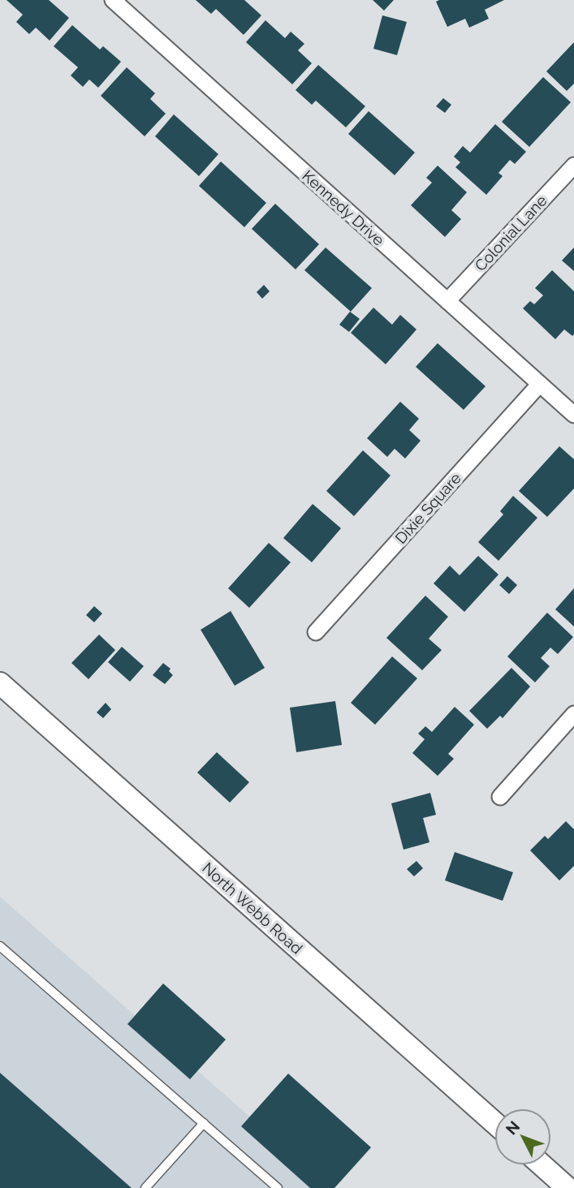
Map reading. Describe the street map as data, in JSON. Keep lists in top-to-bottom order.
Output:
{
  "streets": {
    "main road": ["North Webb Road"],
    "street": ["Kennedy Drive", "Colonial Lane", "Dixie Square"]
  },
  "crossings": [
    ["Kennedy Drive", "Colonial Lane"],
    ["Kennedy Drive", "Dixie Square"]
  ],
  "north": "top left"
}
